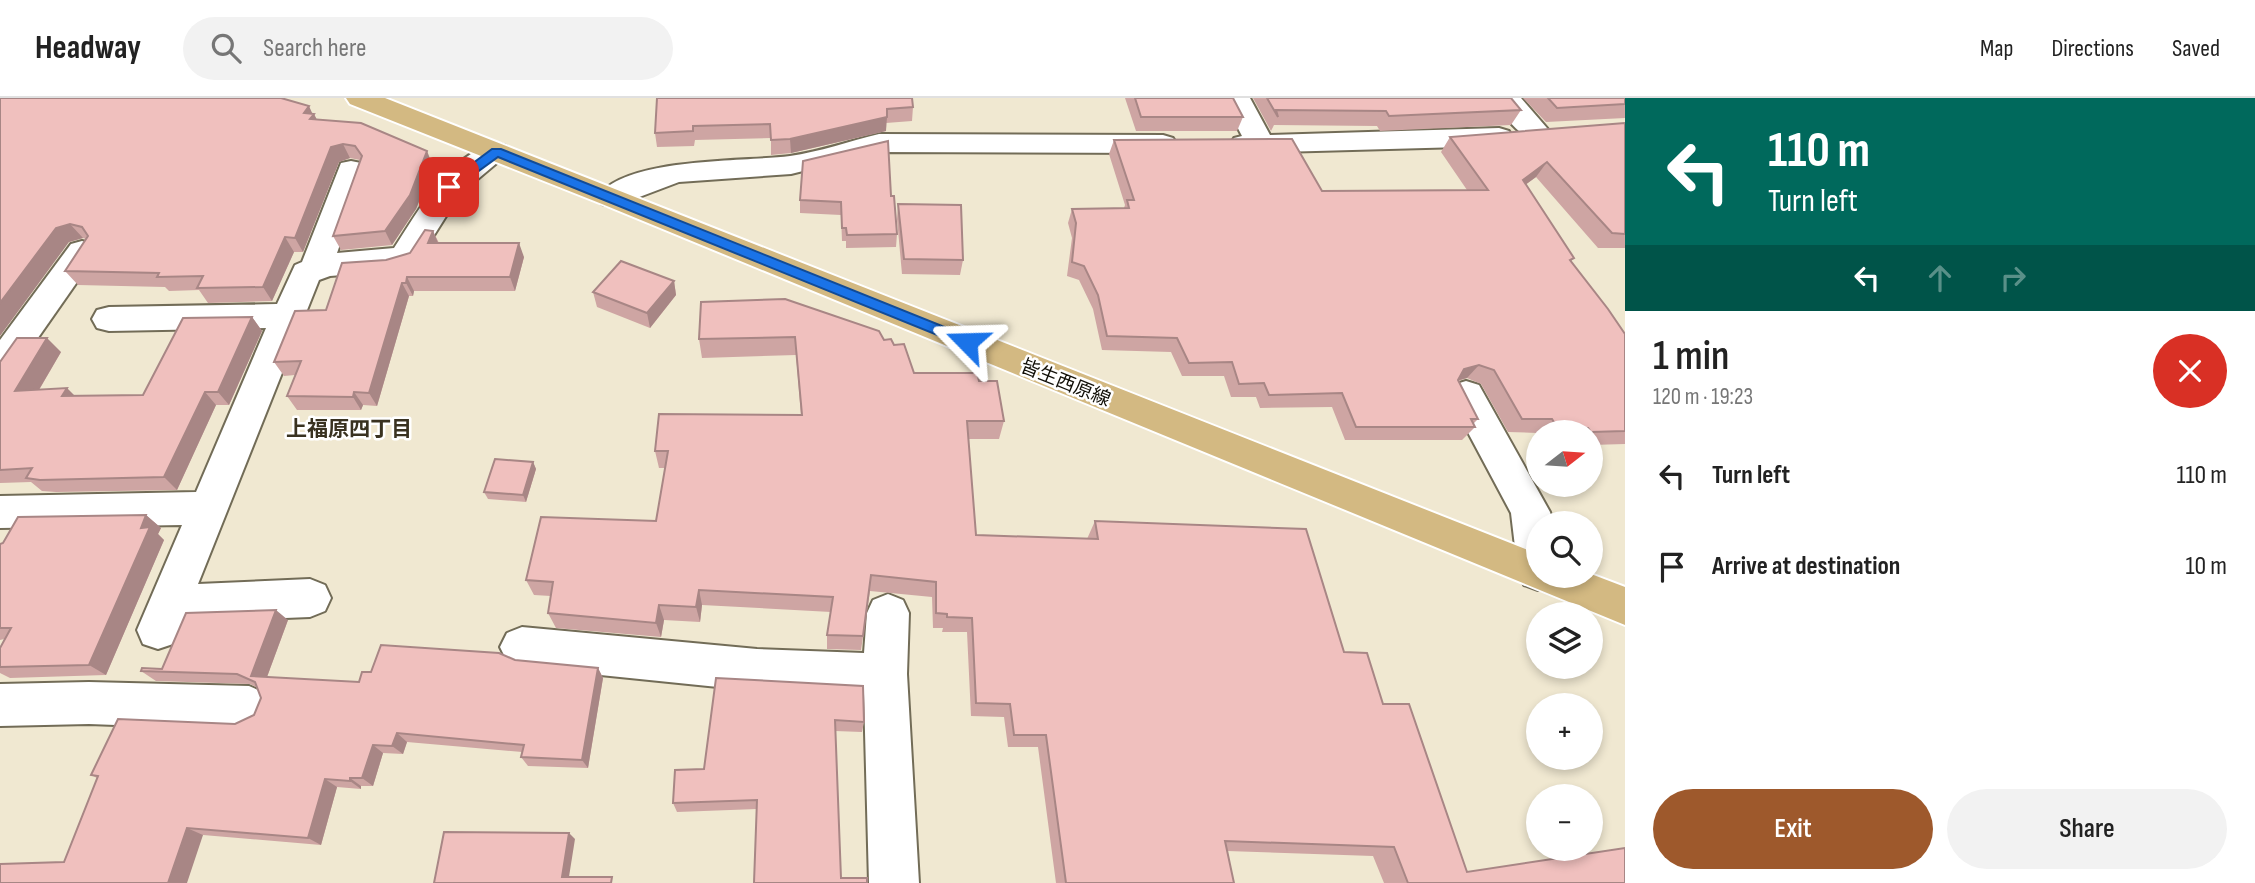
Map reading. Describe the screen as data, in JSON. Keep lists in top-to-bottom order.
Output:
{
  "streets": {
    "main road": ["皆生西原線"]
  },
  "districts": ["上福原四丁目"],
  "north": "right",
  "page": {
    "header": "Headway",
    "search": "Search here",
    "nav": ["Map", "Directions", "Saved"],
    "turn": ["110 m", "Turn left"],
    "heading": ["1 min", "120 m · 19:23"],
    "map_buttons": ["+", "−"],
    "list": [
      {
        "name": "Turn left",
        "value": "110 m"
      },
      {
        "name": "Arrive at destination",
        "value": "10 m"
      }
    ],
    "buttons": ["Exit", "Share"]
  }
}
